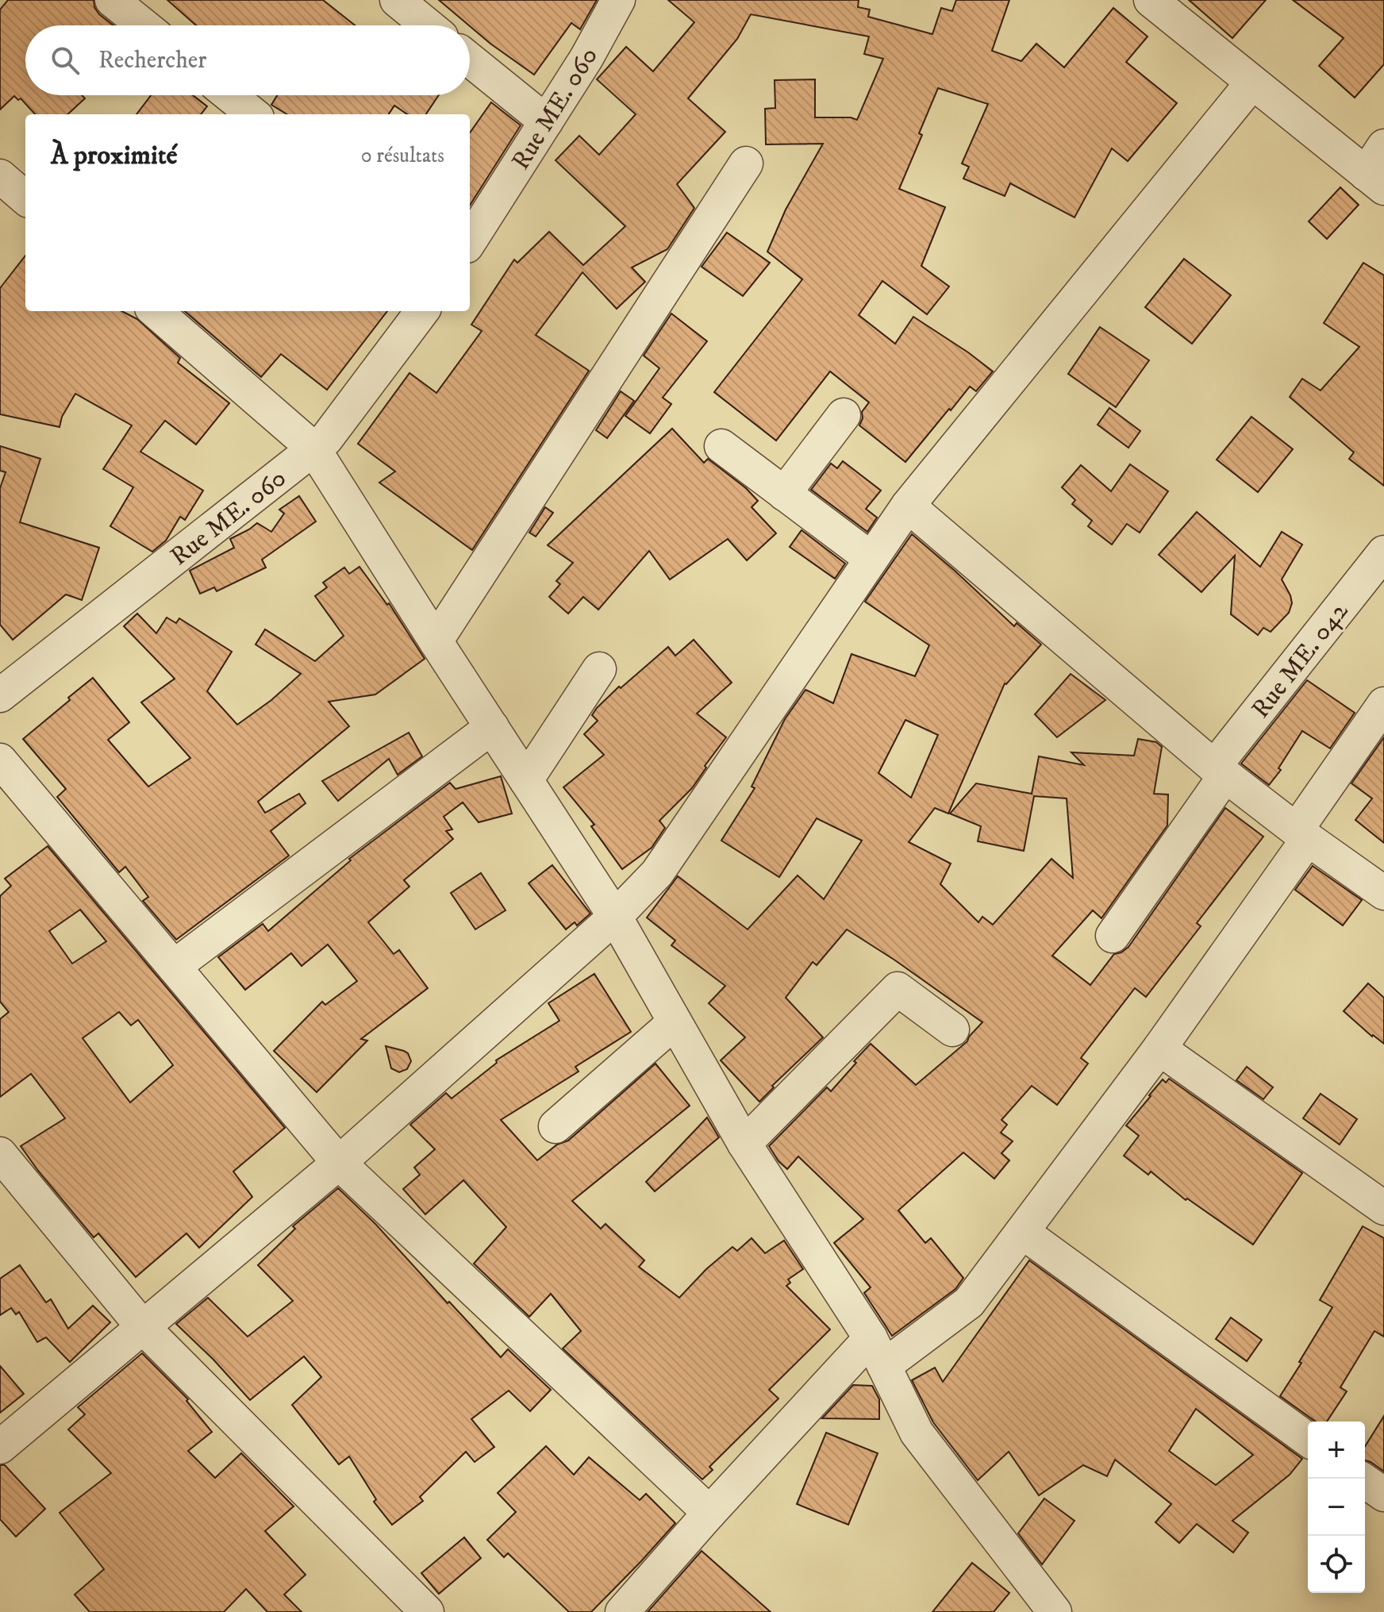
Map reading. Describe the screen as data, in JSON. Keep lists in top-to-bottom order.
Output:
{
  "streets": {
    "street": ["Rue ME. 060", "Rue ME. 042"]
  },
  "page": {
    "search": "Rechercher",
    "heading": ["À proximité", "0 résultats"],
    "map_buttons": ["+", "−"]
  }
}
